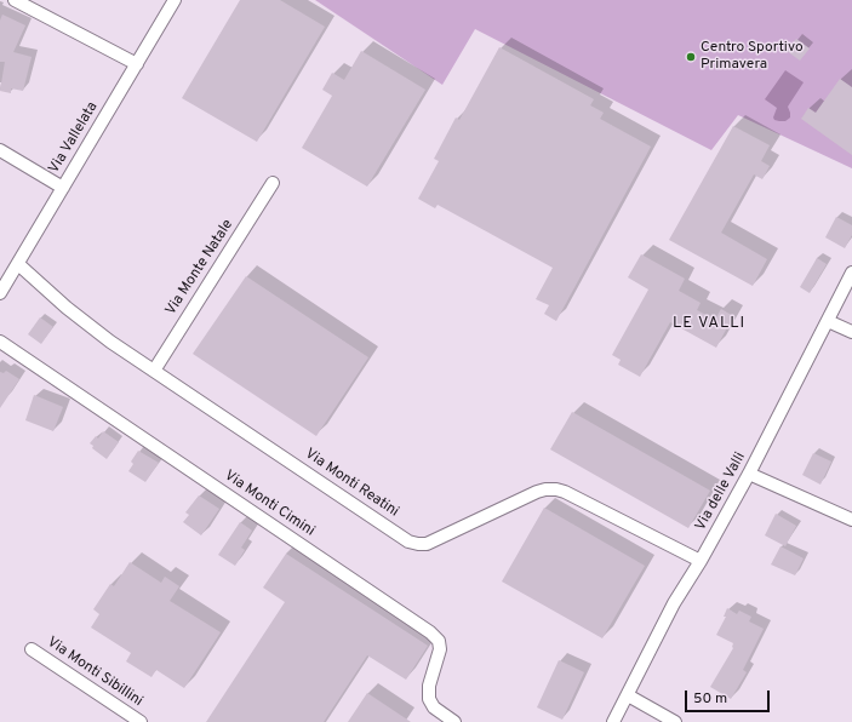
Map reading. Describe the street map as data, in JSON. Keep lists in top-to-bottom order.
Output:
{
  "streets": {
    "street": [
      "Via Vallelata",
      "Via Monte Natale",
      "Via Monti Reatini",
      "Via delle Valli",
      "Via Monti Cimini",
      "Via Monti Sibillini"
    ]
  },
  "crossings": [
    ["Via Vallelata", "Via Monti Reatini"],
    ["Via Monte Natale", "Via Monti Reatini"],
    ["Via Monti Reatini", "Via delle Valli"]
  ],
  "districts": ["LE VALLI"],
  "places": ["Centro Sportivo Primavera"],
  "scale_bar": "50 m"
}
